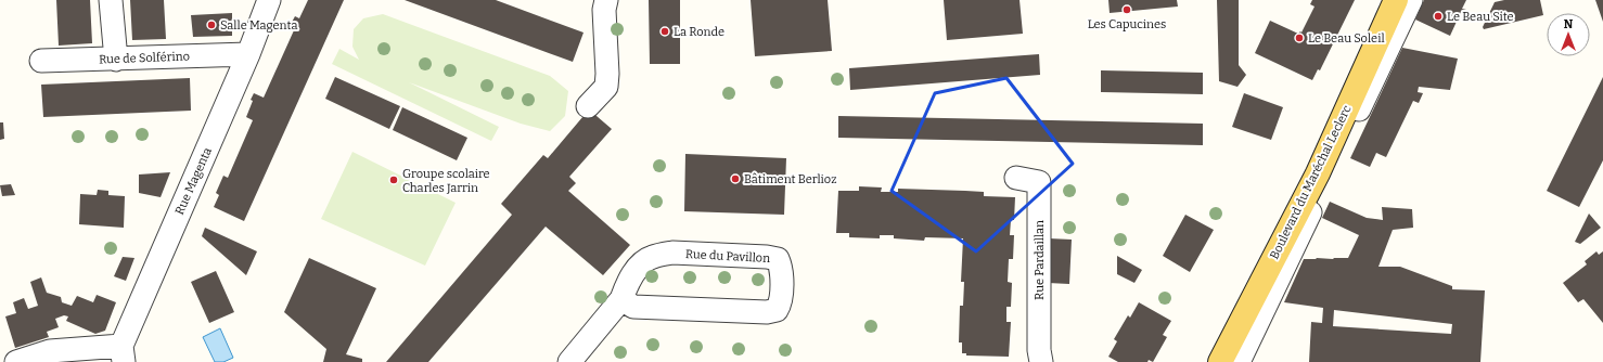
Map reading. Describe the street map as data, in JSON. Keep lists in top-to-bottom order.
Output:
{
  "streets": {
    "main road": ["Boulevard du Maréchal Leclerc"],
    "street": [
      "Rue de Solférino",
      "Rue Magenta",
      "Rue du Pavillon",
      "Rue Pardaillan"
    ]
  },
  "crossings": [
    ["Rue de Solférino", "Rue Magenta"]
  ],
  "places": [
    "Les Capucines",
    "Le Beau Site",
    "Salle Magenta",
    "La Ronde",
    "Le Beau Soleil",
    "Bâtiment Berlioz",
    "Groupe scolaire Charles Jarrin"
  ],
  "north": "top"
}
